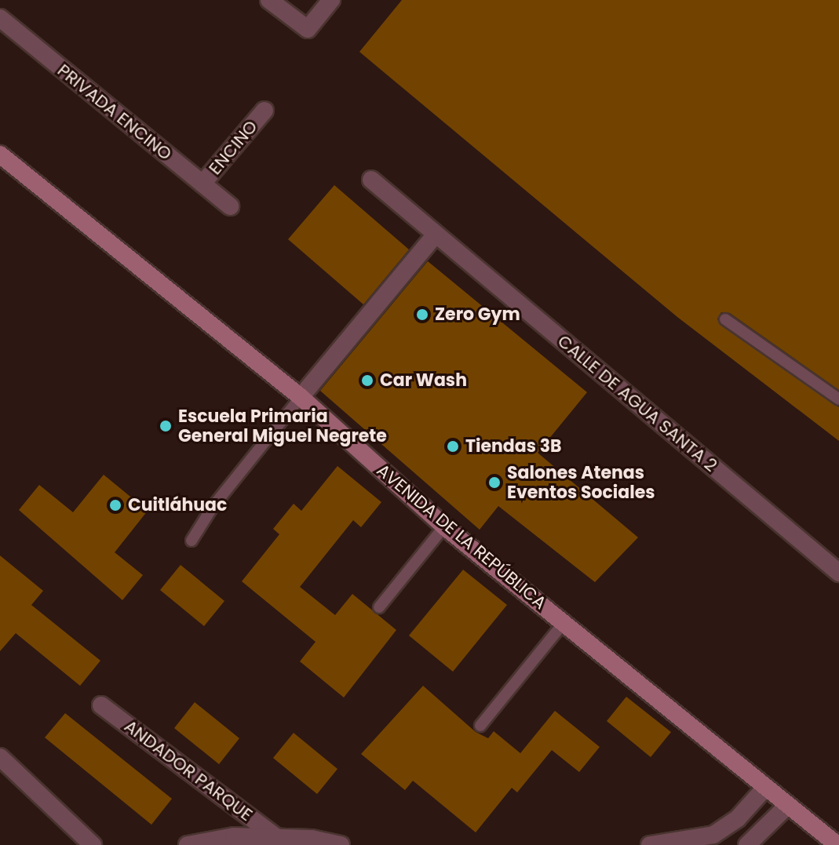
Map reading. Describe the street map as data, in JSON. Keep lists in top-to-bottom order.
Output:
{
  "streets": {
    "main road": ["AVENIDA DE LA REPÚBLICA"],
    "street": [
      "PRIVADA ENCINO",
      "ENCINO",
      "CALLE DE AGUA SANTA 2",
      "ANDADOR PARQUE"
    ]
  },
  "crossings": [
    ["PRIVADA ENCINO", "ENCINO"]
  ],
  "places": [
    "Zero Gym",
    "Car Wash",
    "Escuela Primaria General Miguel Negrete",
    "Tiendas 3B",
    "Salones Atenas Eventos Sociales",
    "Cuitláhuac"
  ]
}
